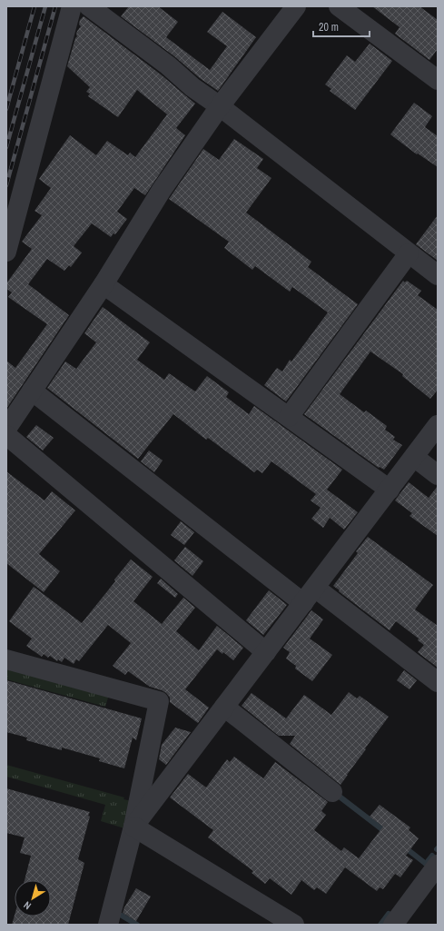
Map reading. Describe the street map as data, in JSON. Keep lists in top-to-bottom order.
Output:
{
  "scale_bar": "20 m",
  "north": "bottom left"
}
